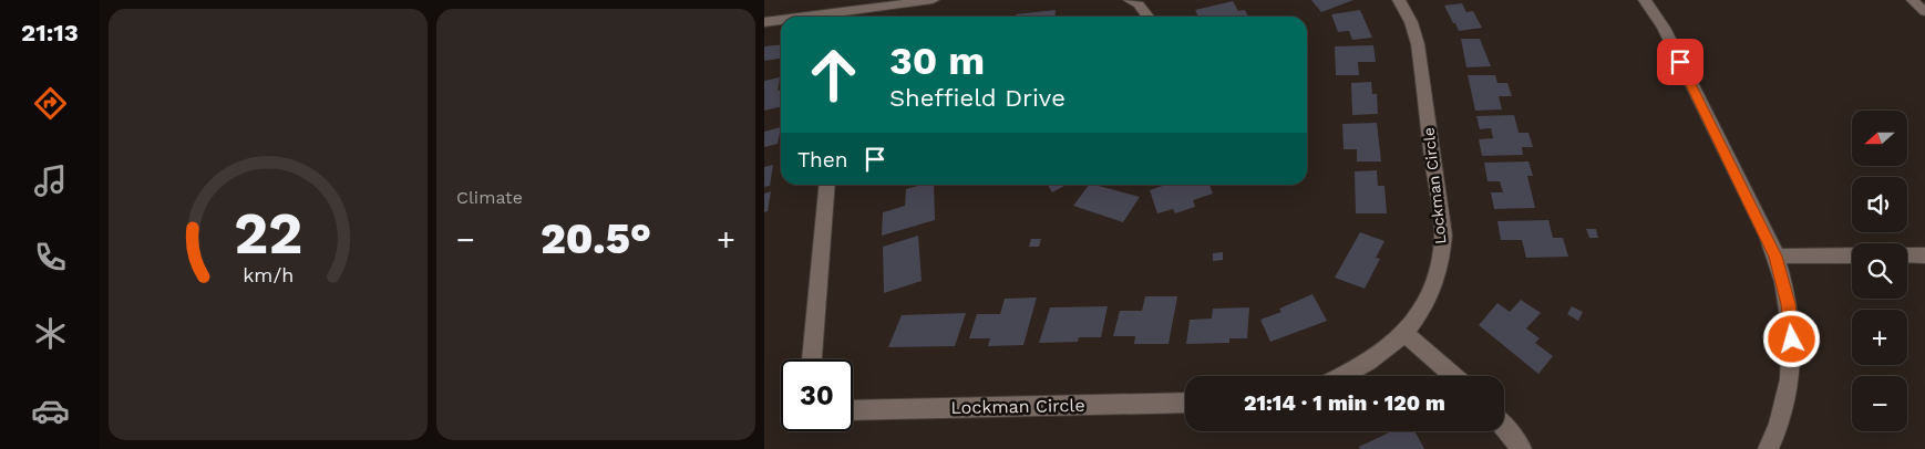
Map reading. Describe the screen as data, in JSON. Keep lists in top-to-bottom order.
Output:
{
  "streets": {
    "street": ["Lockman Circle"]
  },
  "north": "left",
  "page": {
    "tabs": "21:13",
    "tile": "Climate",
    "turn": ["30 m", "Sheffield Drive"],
    "map_buttons": ["+", "−"],
    "then": "Then",
    "heat": ["−", "20.5°", "+"],
    "limit": "30",
    "trip": "21:14 · 1 min · 120 m",
    "gauge": ["22", "km/h"]
  }
}
